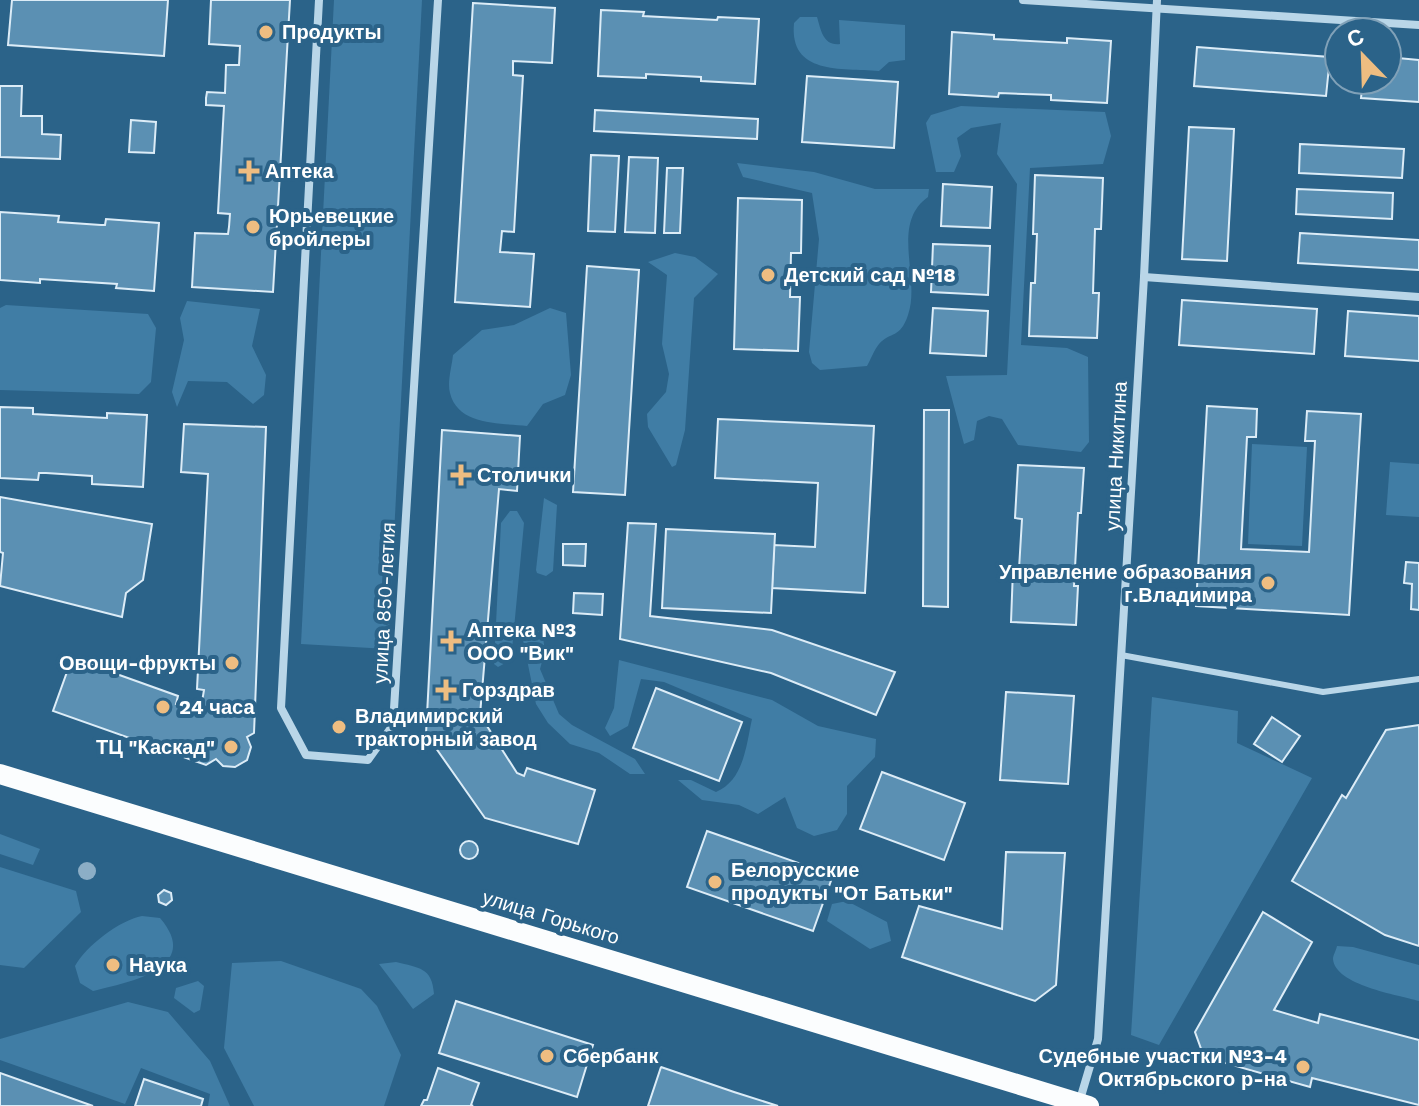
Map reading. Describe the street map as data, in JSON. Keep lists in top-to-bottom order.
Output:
{
  "streets": {
    "main road": ["улица Горького"],
    "street": ["улица Никитина", "улица 850-летия"]
  },
  "crossings": [
    ["улица Никитина", "улица Горького"]
  ],
  "places": {
    "other": [
      "Продукты",
      "Юрьевецкие бройлеры",
      "Детский сад №18",
      "Управление образования г.Владимира",
      "Овощи-фрукты",
      "24 часа",
      "Владимирский тракторный завод",
      "ТЦ \"Каскад\"",
      "Белорусские продукты \"От Батьки\"",
      "Наука",
      "Сбербанк",
      "Судебные участки №3-4 Октябрьского р-на"
    ],
    "health": [
      "Аптека",
      "Столички",
      "Аптека №3 ООО \"Вик\"",
      "Горздрав"
    ]
  },
  "north": "top left"
}
